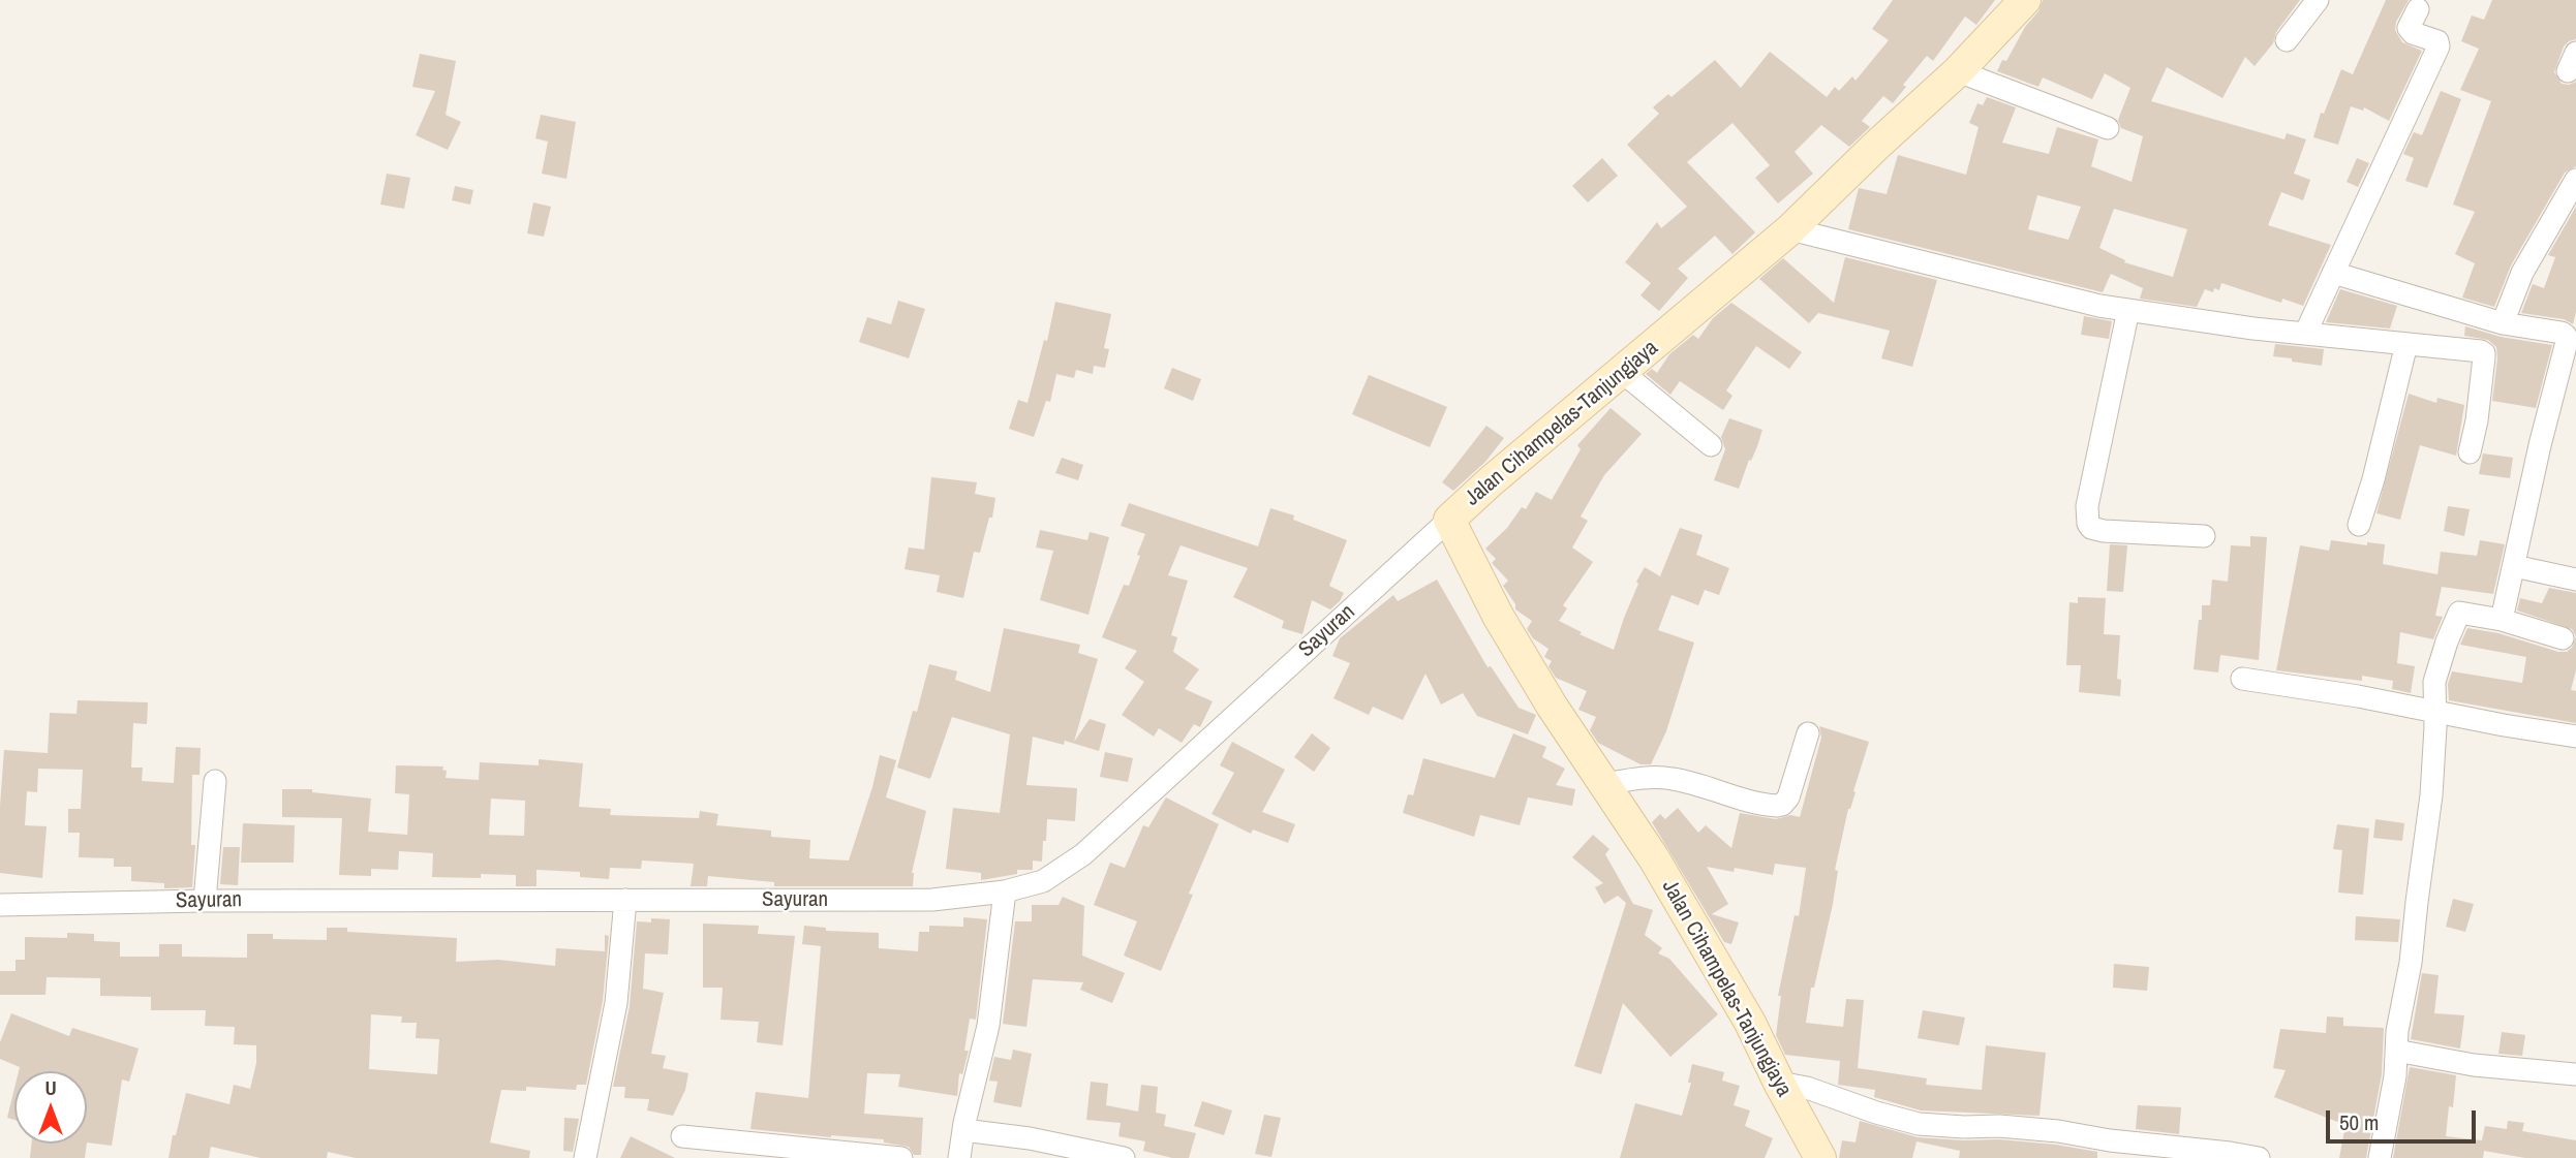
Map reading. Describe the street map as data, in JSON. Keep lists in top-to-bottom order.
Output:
{
  "streets": {
    "main road": ["Jalan Cihampelas-Tanjungjaya"],
    "street": ["Sayuran"]
  },
  "crossings": [
    ["Jalan Cihampelas-Tanjungjaya", "Sayuran"]
  ],
  "scale_bar": "50 m",
  "north": "top"
}
